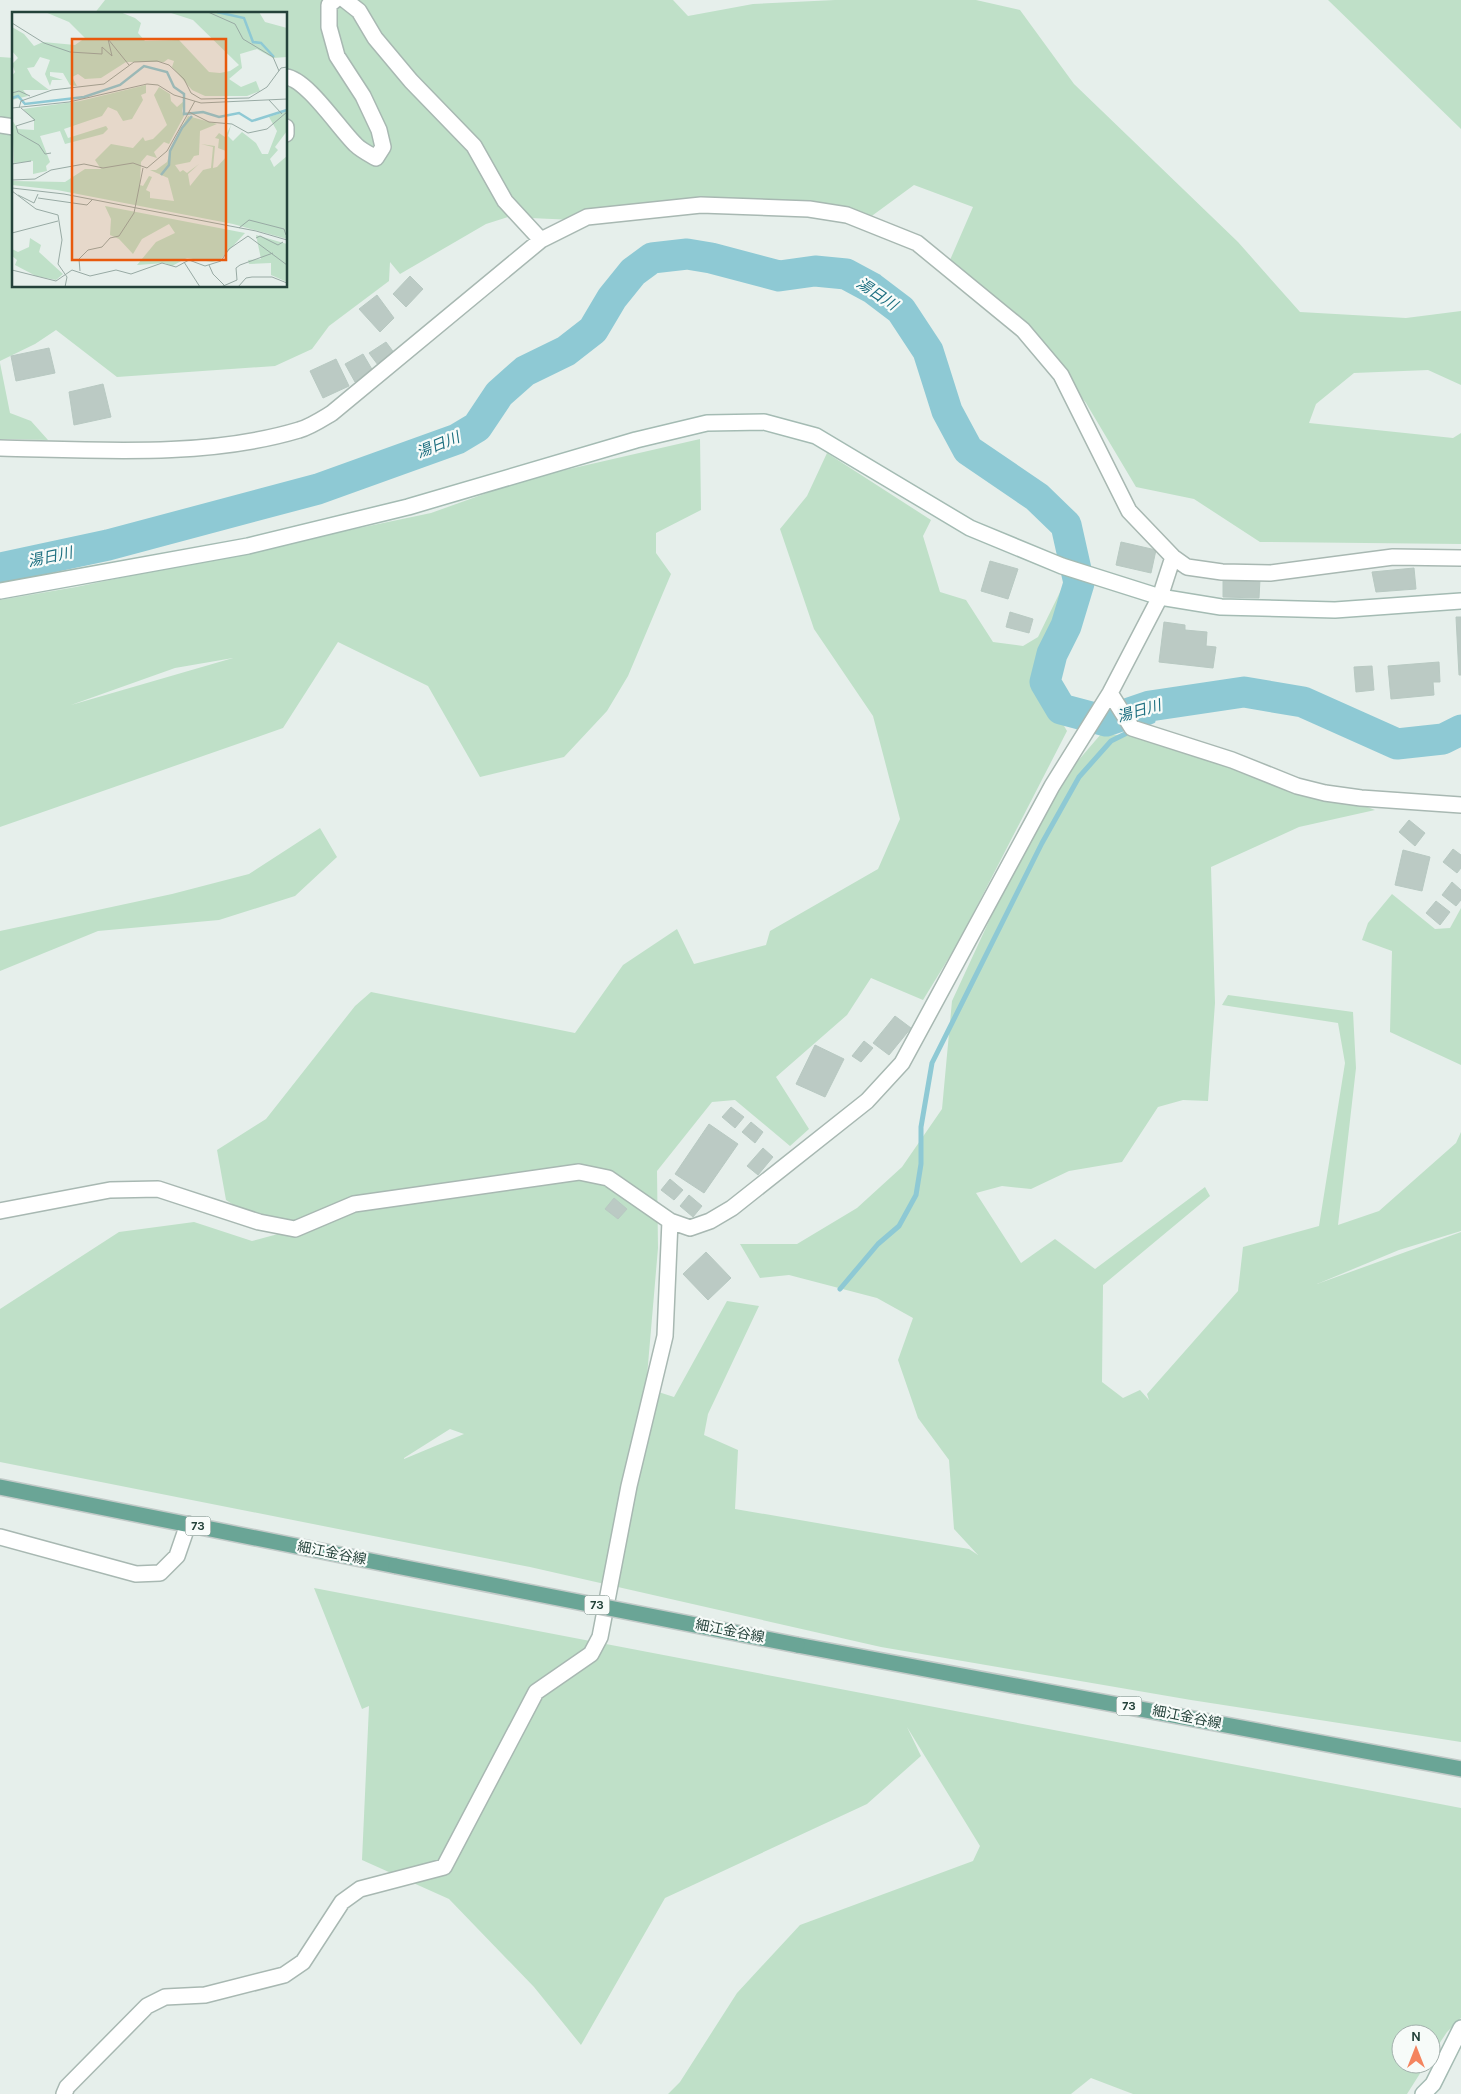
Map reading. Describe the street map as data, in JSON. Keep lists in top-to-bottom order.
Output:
{
  "streets": {
    "main road": ["73", "細江金谷線"]
  },
  "water": ["湯日川"],
  "north": "top"
}
